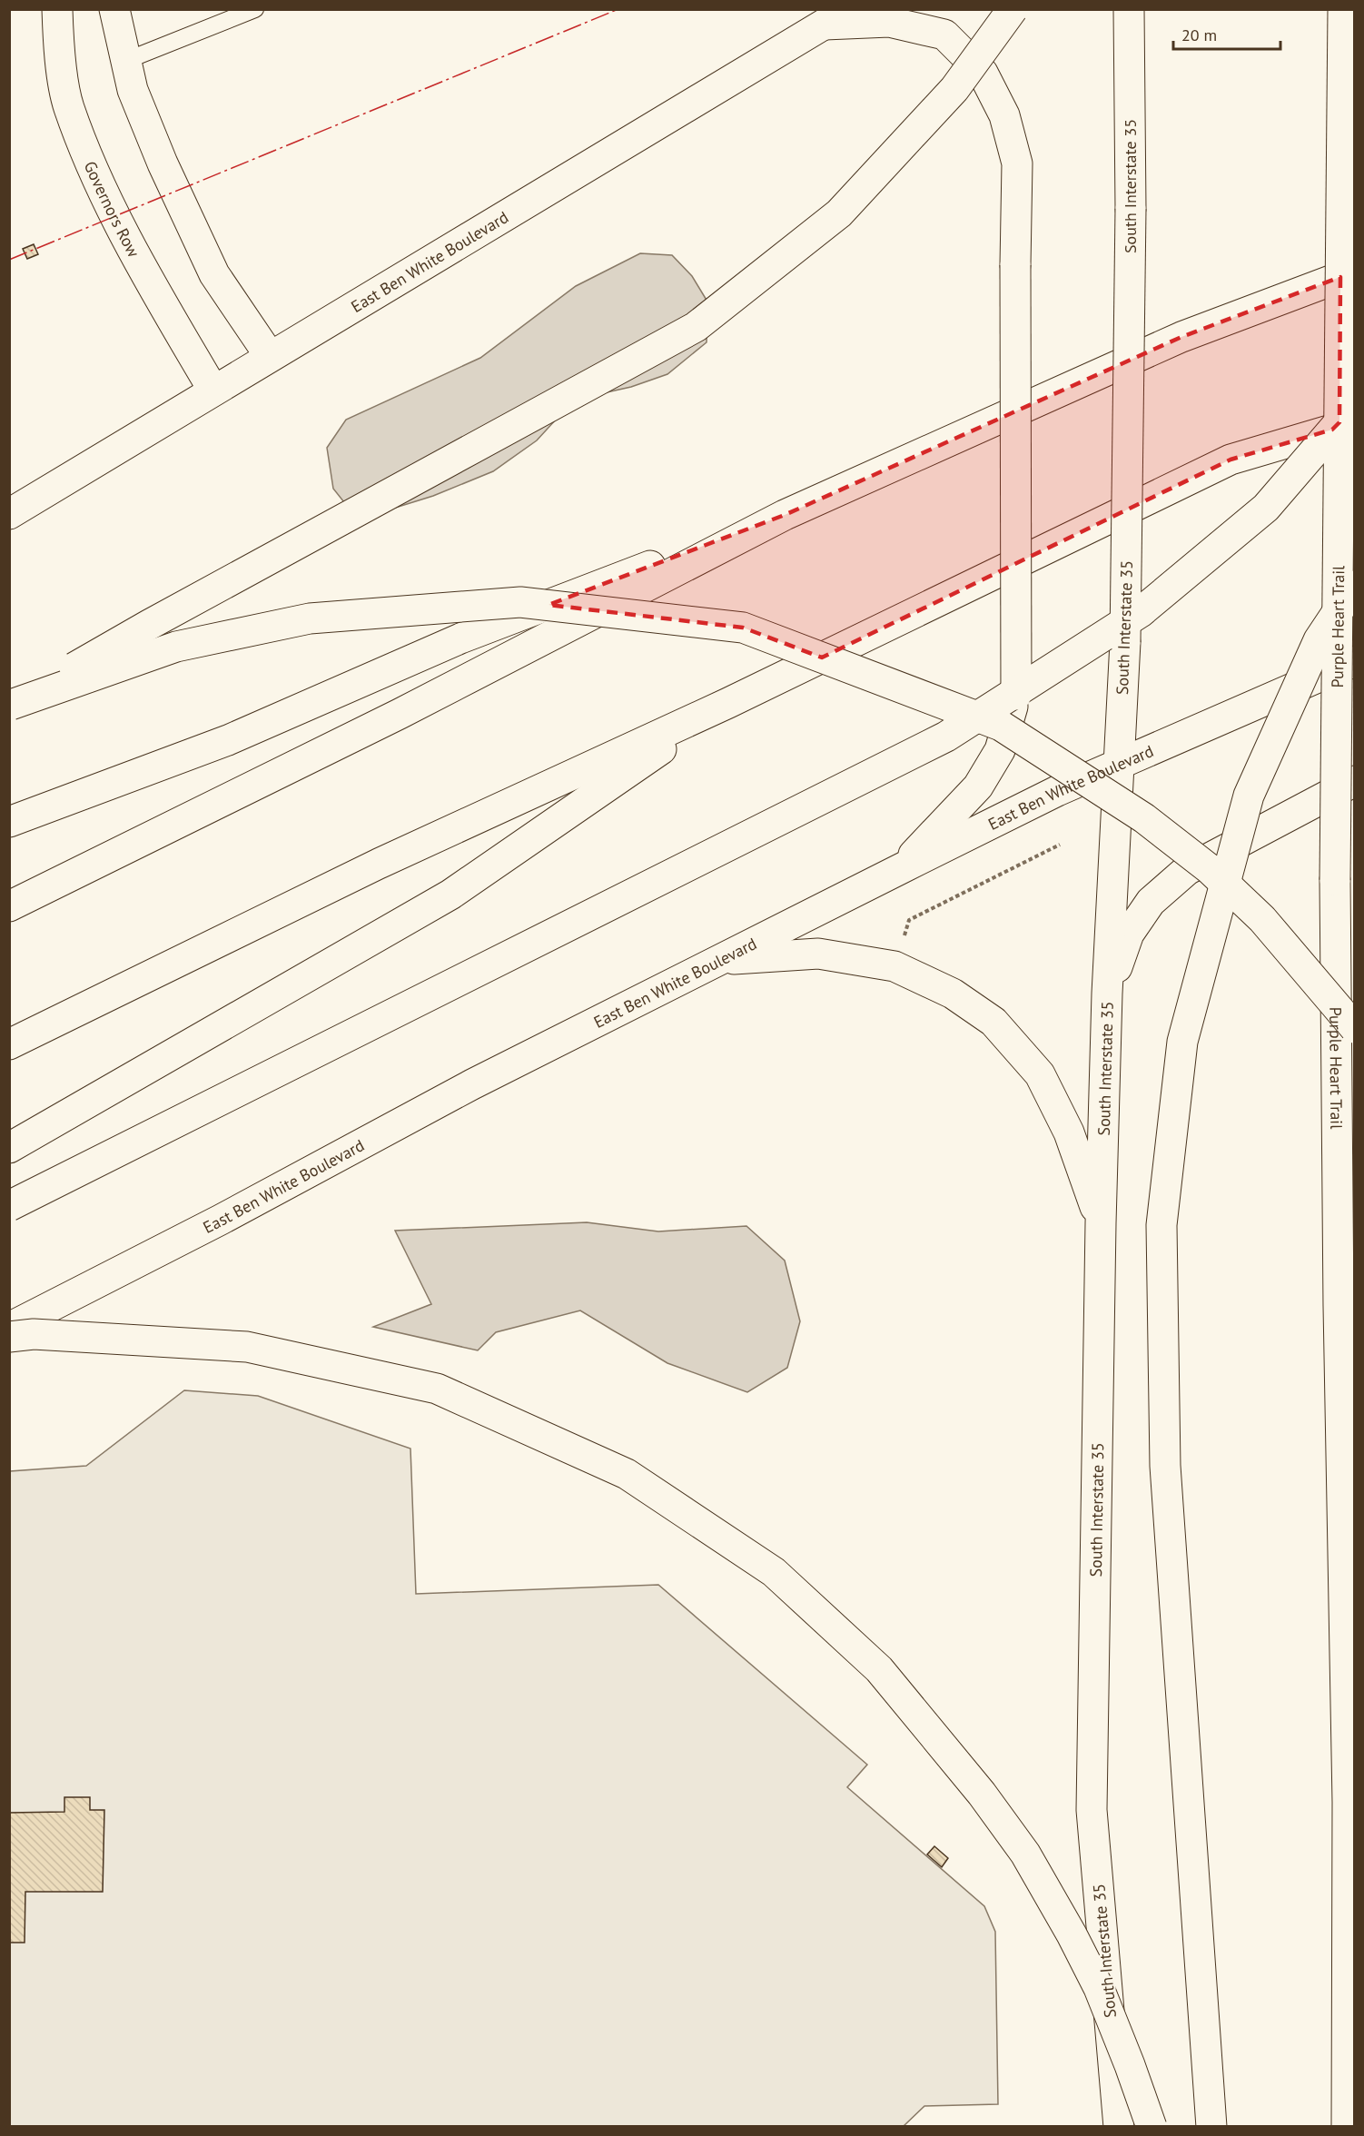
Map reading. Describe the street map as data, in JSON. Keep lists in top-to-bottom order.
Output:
{
  "streets": {
    "main road": [
      "South Interstate 35",
      "Governors Row",
      "East Ben White Boulevard",
      "Purple Heart Trail"
    ]
  },
  "crossings": [
    ["South Interstate 35", "East Ben White Boulevard"],
    ["Governors Row", "East Ben White Boulevard"]
  ],
  "scale_bar": "20 m"
}
